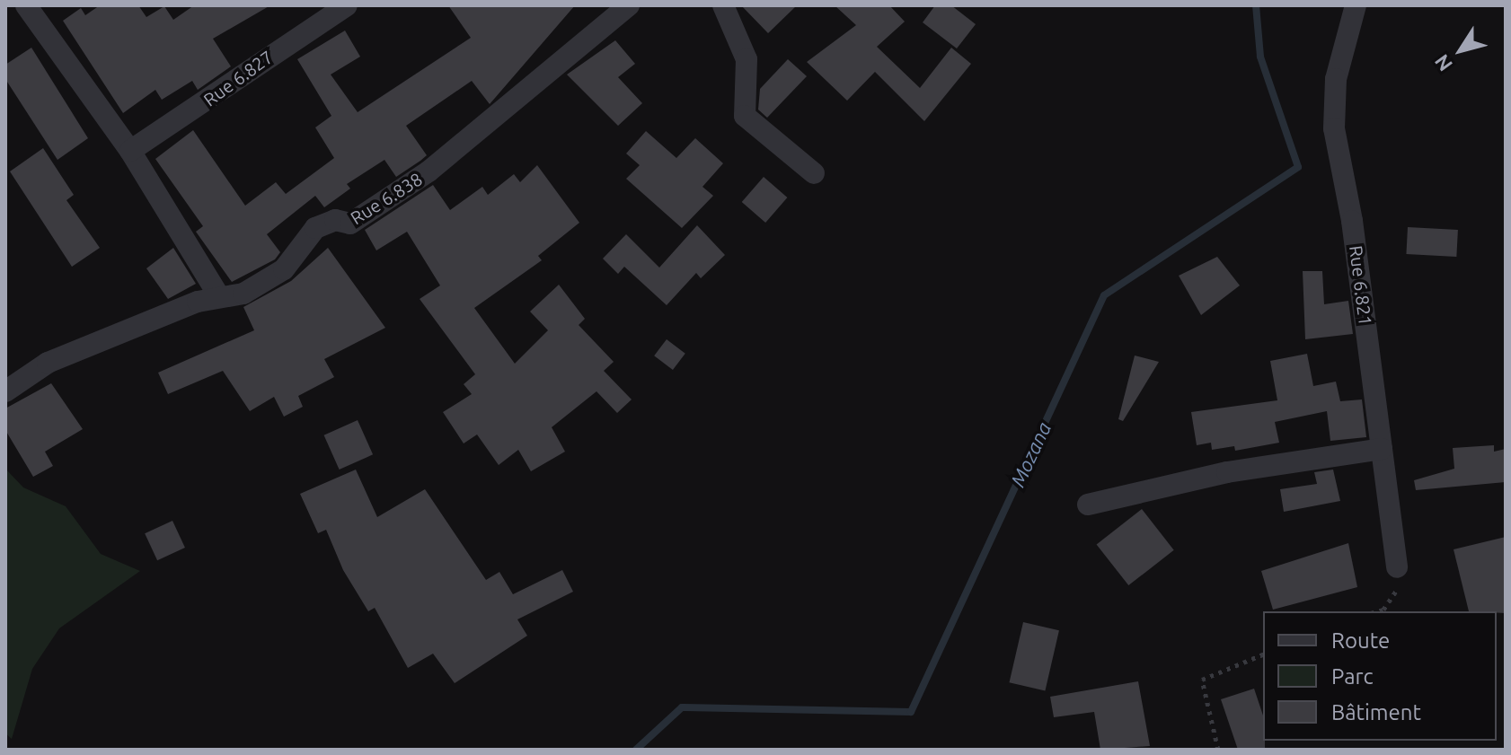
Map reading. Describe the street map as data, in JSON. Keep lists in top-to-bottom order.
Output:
{
  "streets": {
    "street": ["Rue 6.827", "Rue 6.838", "Rue 6.821"]
  },
  "water": ["Mozana"],
  "legend": ["Route", "Parc", "Bâtiment"],
  "north": "bottom left"
}
